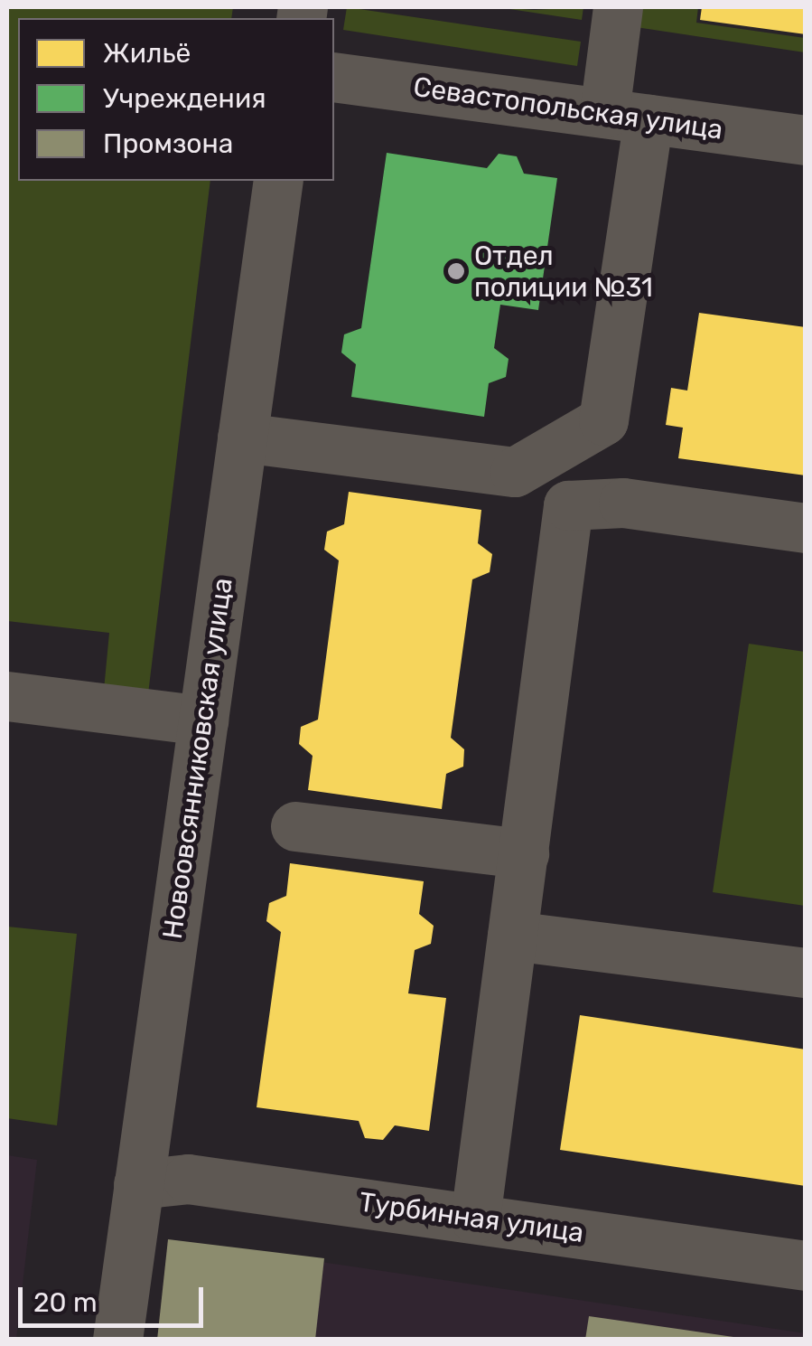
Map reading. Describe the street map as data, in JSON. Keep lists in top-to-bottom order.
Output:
{
  "streets": {
    "street": ["Севастопольская улица", "Новоовсянниковская улица", "Турбинная улица"]
  },
  "crossings": [
    ["Новоовсянниковская улица", "Турбинная улица"]
  ],
  "places": ["Отдел полиции №31"],
  "legend": ["Жильё", "Учреждения", "Промзона"],
  "scale_bar": "20 m"
}
